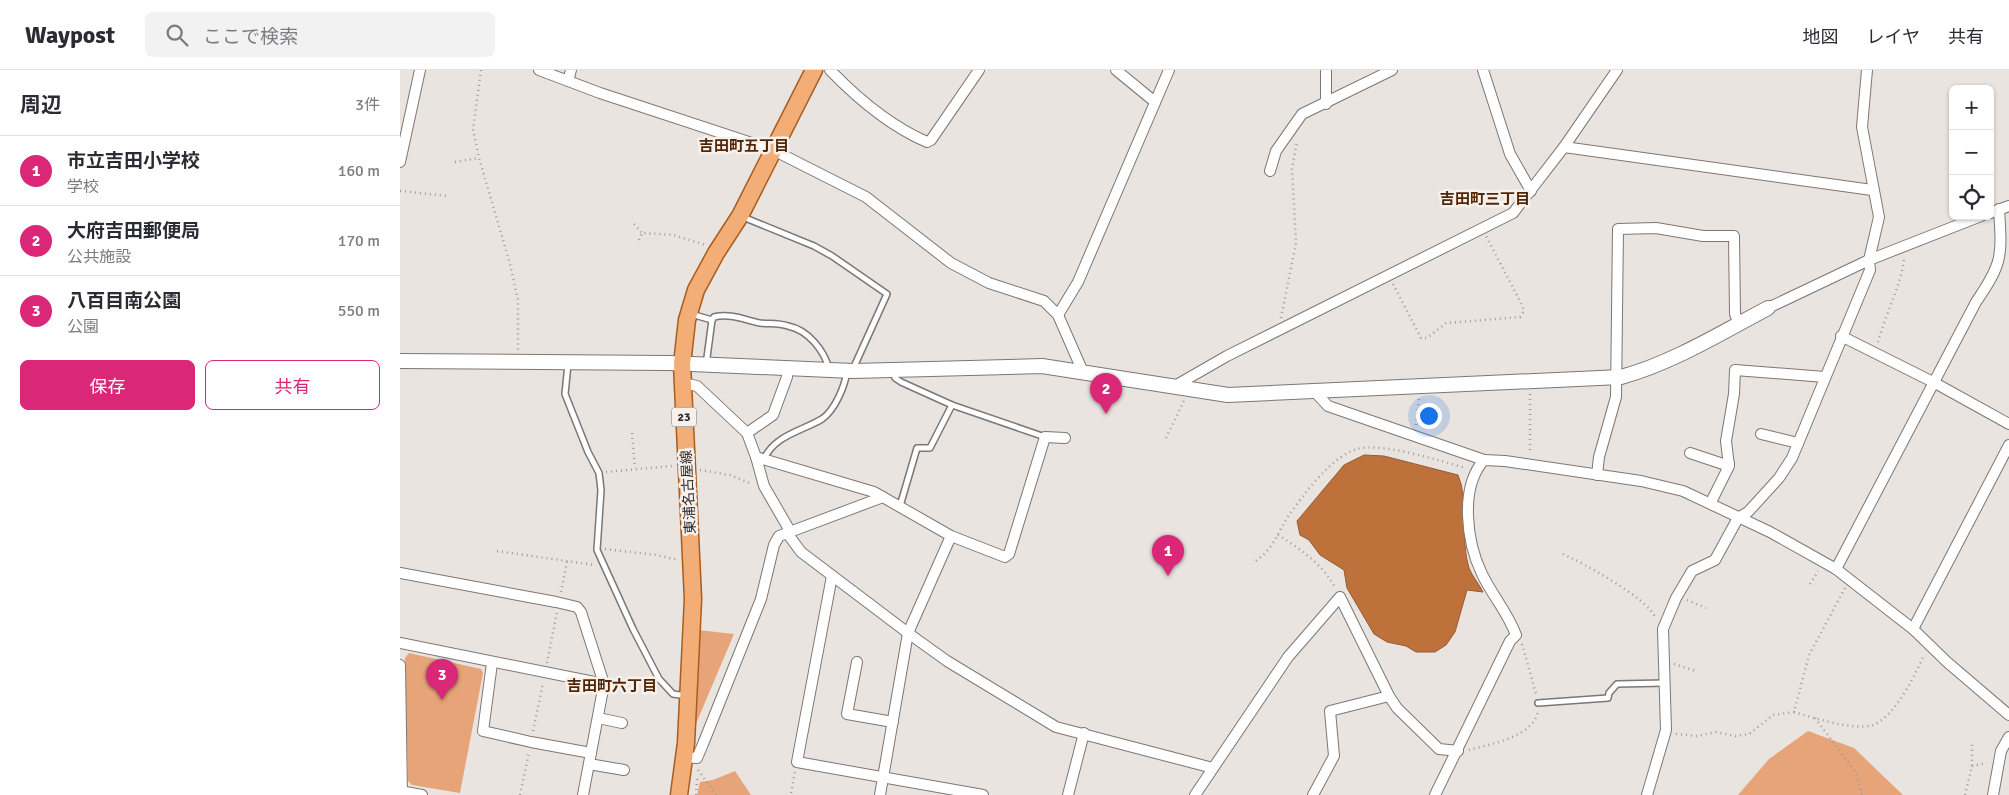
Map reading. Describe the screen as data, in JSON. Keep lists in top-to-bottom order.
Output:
{
  "streets": {
    "main road": ["23", "東浦名古屋線"]
  },
  "districts": ["吉田町五丁目", "吉田町三丁目", "吉田町六丁目"],
  "page": {
    "header": "Waypost",
    "search": "ここで検索",
    "nav": ["地図", "レイヤ", "共有"],
    "heading": ["周辺", "3件"],
    "map_buttons": ["+", "−"],
    "list": [
      {
        "mark": "1",
        "name": "市立吉田小学校",
        "note": "学校",
        "value": "160 m"
      },
      {
        "mark": "2",
        "name": "大府吉田郵便局",
        "note": "公共施設",
        "value": "170 m"
      },
      {
        "mark": "3",
        "name": "八百目南公園",
        "note": "公園",
        "value": "550 m"
      }
    ],
    "buttons": ["保存", "共有"],
    "pins": ["2", "1", "3"]
  }
}
